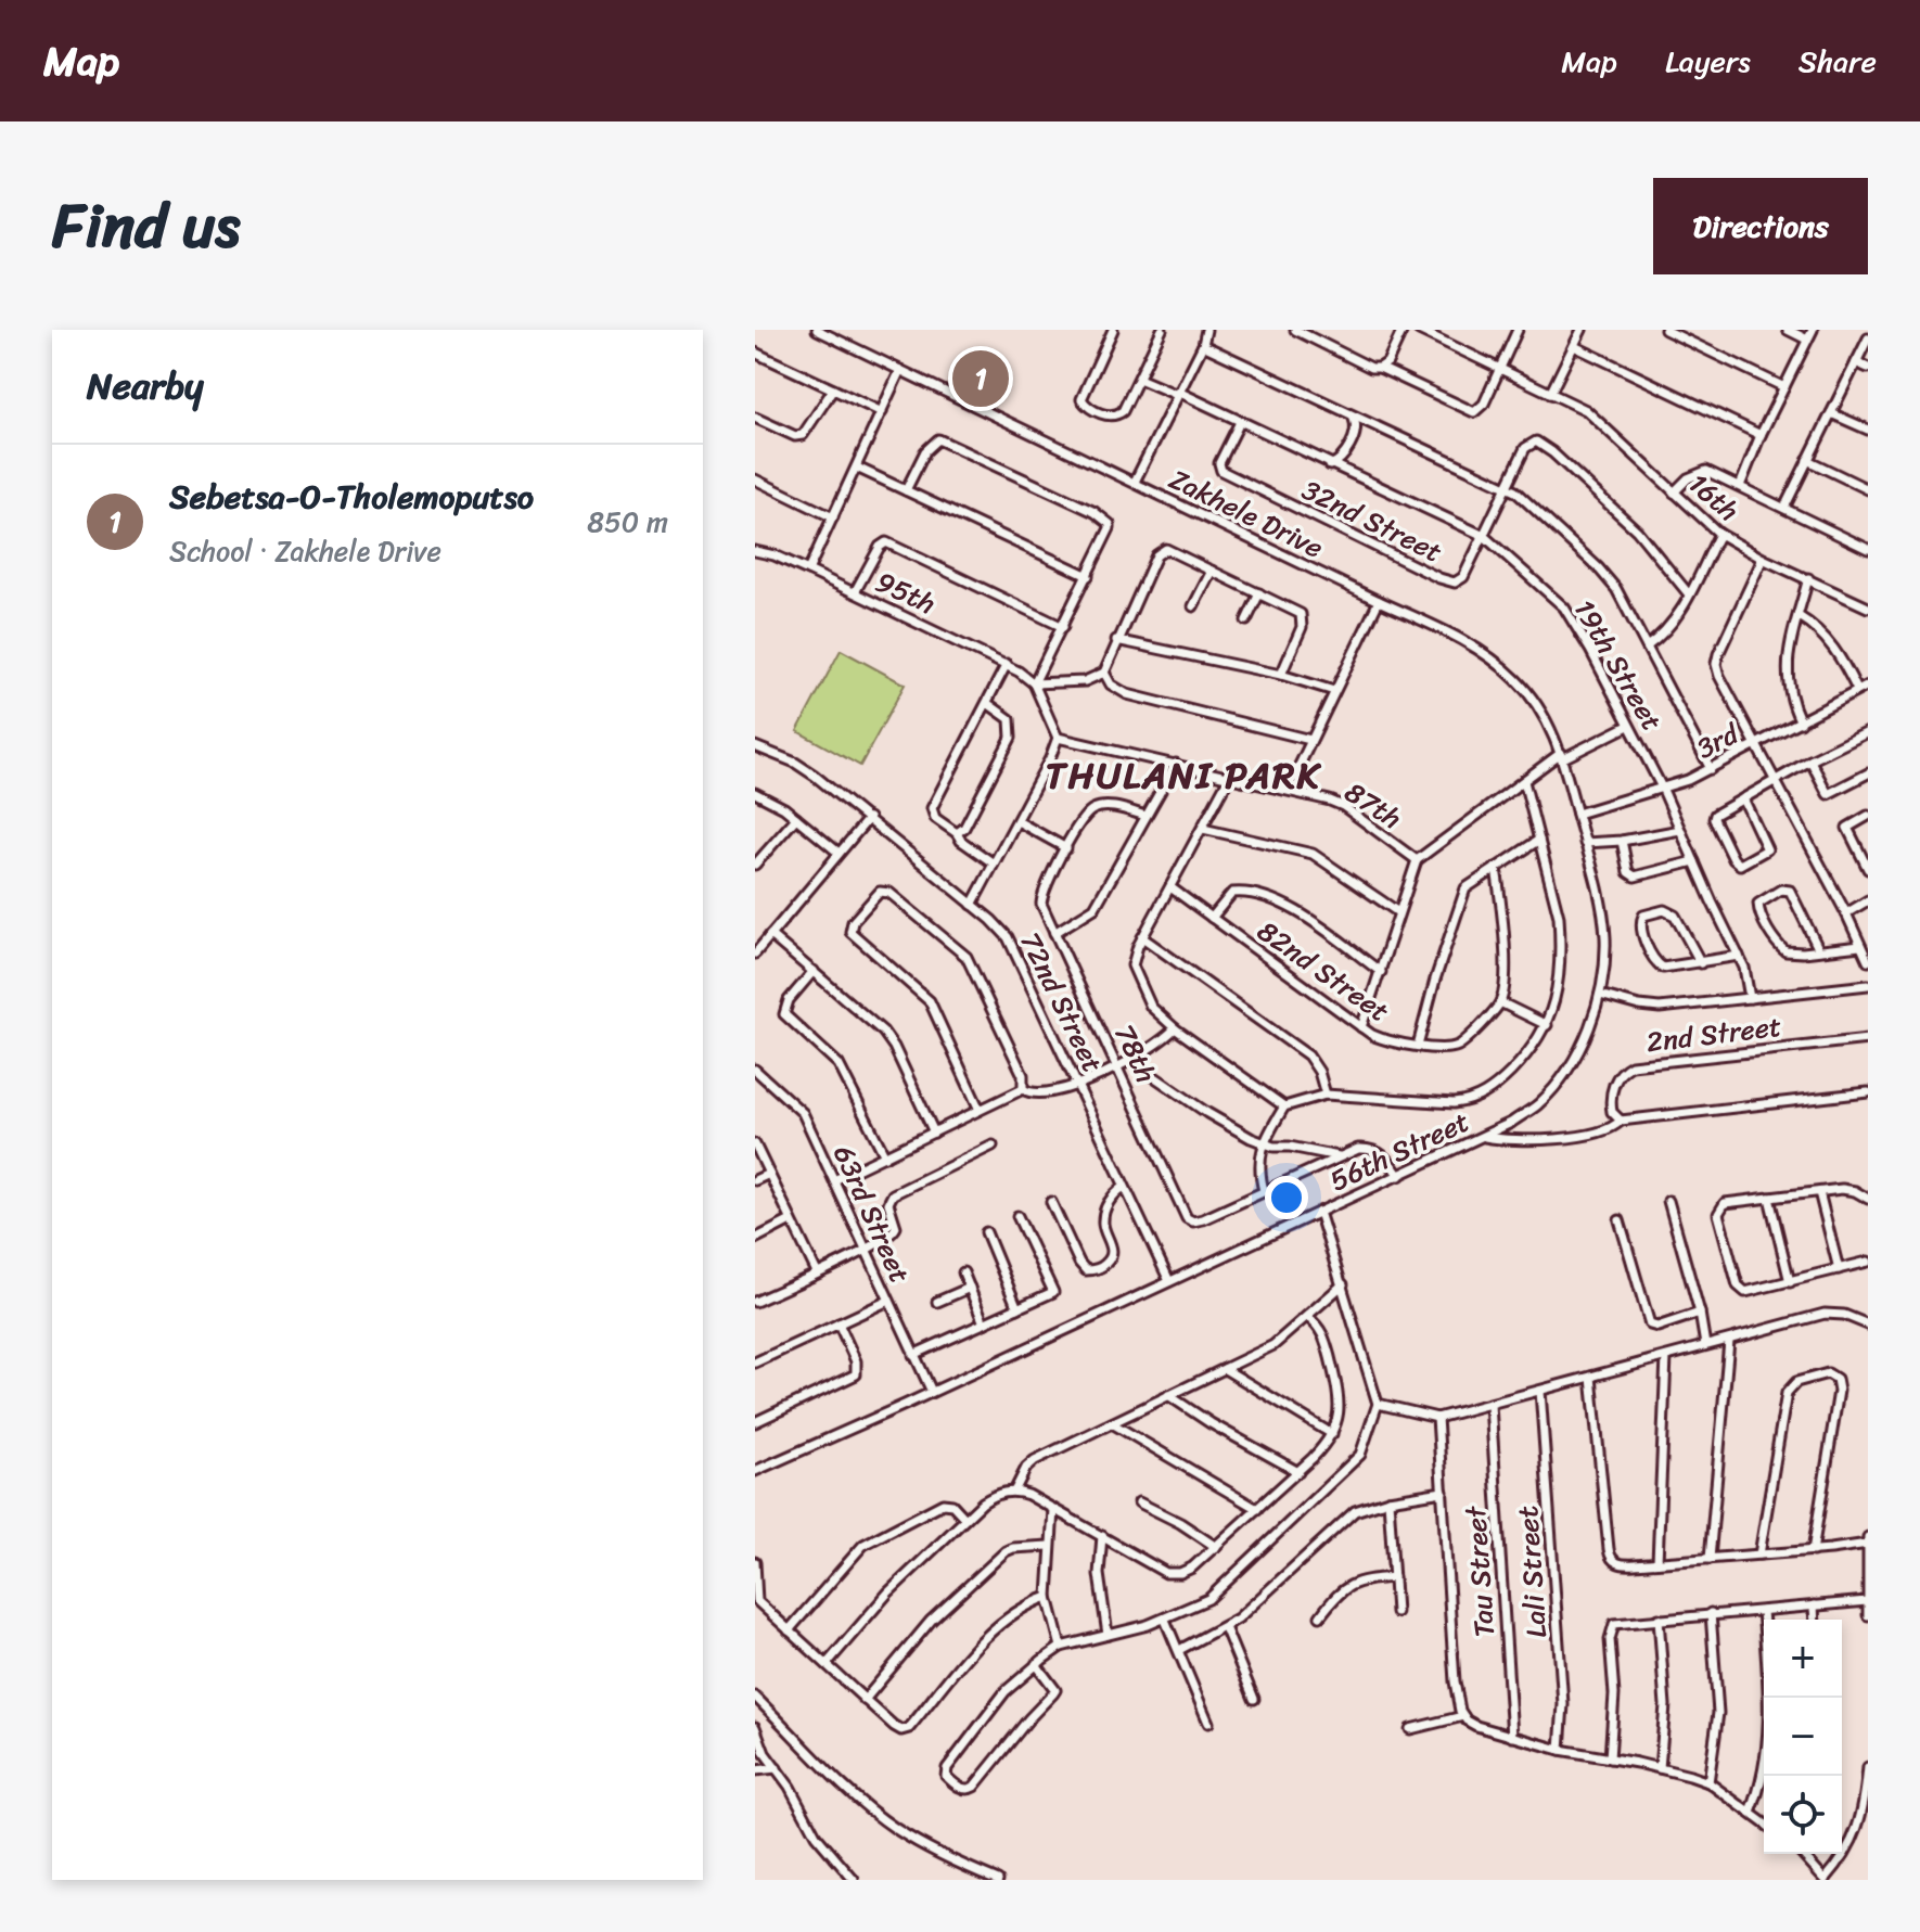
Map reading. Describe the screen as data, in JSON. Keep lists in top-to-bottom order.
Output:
{
  "streets": {
    "street": [
      "16th",
      "Zakhele Drive",
      "32nd Street",
      "95th",
      "19th Street",
      "3rd",
      "87th",
      "82nd Street",
      "72nd Street",
      "2nd Street",
      "78th",
      "56th Street",
      "63rd Street",
      "Tau Street",
      "Lali Street"
    ]
  },
  "crossings": [
    ["Zakhele Drive", "3rd"],
    ["Zakhele Drive", "56th Street"],
    ["32nd Street", "19th Street"],
    ["19th Street", "3rd"],
    ["3rd", "56th Street"],
    ["72nd Street", "56th Street"],
    ["56th Street", "63rd Street"]
  ],
  "districts": ["THULANI PARK"],
  "page": {
    "header": "Map",
    "nav": ["Map", "Layers", "Share"],
    "title": "Find us",
    "buttons": "Directions",
    "heading": "Nearby",
    "pins": "1",
    "list": [
      {
        "mark": "1",
        "name": "Sebetsa-O-Tholemoputso",
        "note": "School · Zakhele Drive",
        "value": "850 m"
      }
    ],
    "map_buttons": ["+", "−"]
  }
}
